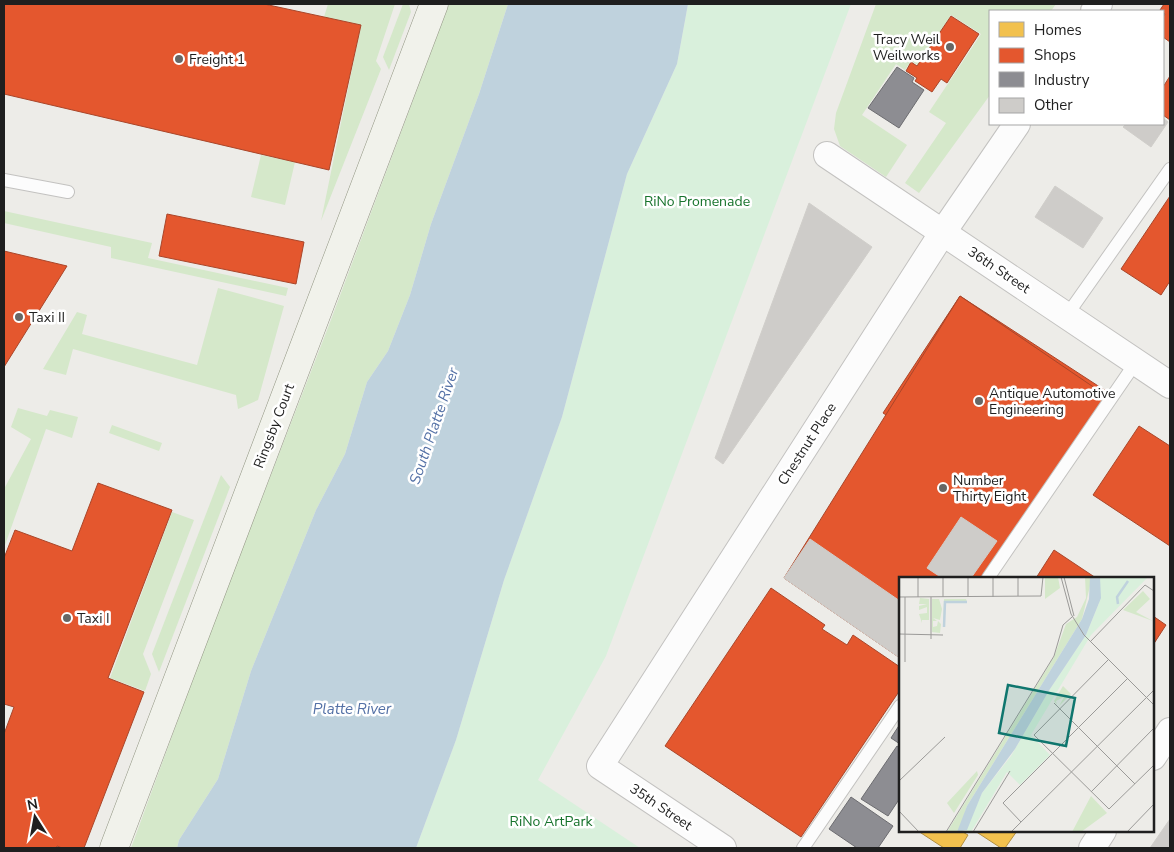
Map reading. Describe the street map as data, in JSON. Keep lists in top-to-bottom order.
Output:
{
  "streets": {
    "street": [
      "36th Street",
      "Ringsby Court",
      "Chestnut Place",
      "35th Street"
    ]
  },
  "crossings": [
    ["36th Street", "Chestnut Place"],
    ["Chestnut Place", "35th Street"]
  ],
  "water": ["South Platte River", "Platte River"],
  "parks": ["RiNo Promenade", "RiNo ArtPark"],
  "places": [
    "Tracy Weil Weilworks",
    "Freight 1",
    "Taxi II",
    "Antique Automotive Engineering",
    "Number Thirty Eight",
    "Taxi I"
  ],
  "legend": [
    "Homes",
    "Shops",
    "Industry",
    "Other"
  ],
  "north": "top"
}
